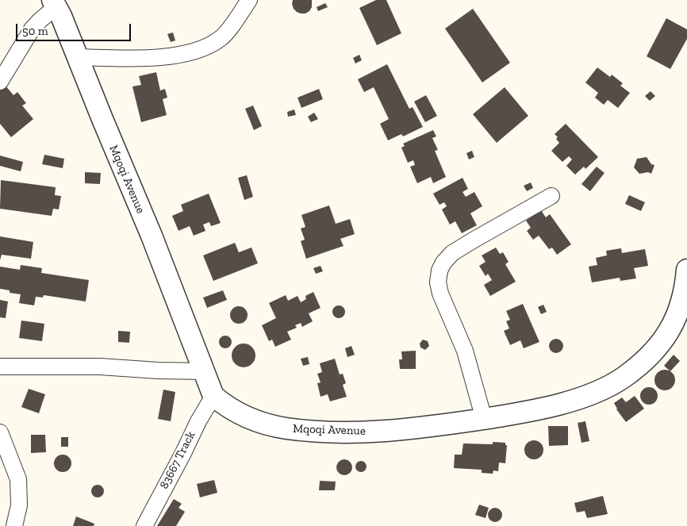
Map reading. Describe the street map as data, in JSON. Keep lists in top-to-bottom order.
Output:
{
  "streets": {
    "street": ["Mqoqi Avenue", "83667 Track"]
  },
  "crossings": [
    ["Mqoqi Avenue", "83667 Track"]
  ],
  "scale_bar": "50 m"
}
